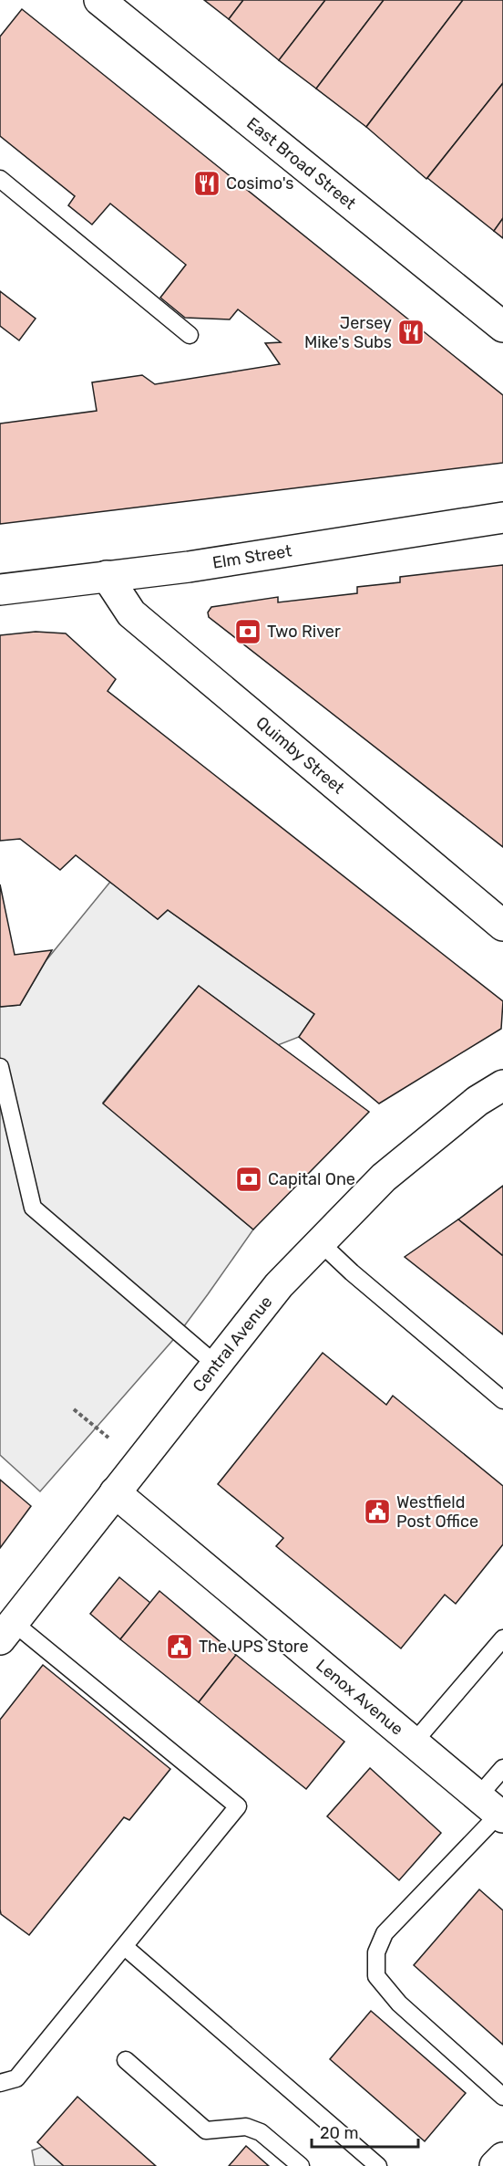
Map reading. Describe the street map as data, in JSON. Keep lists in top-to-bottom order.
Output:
{
  "streets": {
    "street": [
      "East Broad Street",
      "Elm Street",
      "Quimby Street",
      "Central Avenue",
      "Lenox Avenue"
    ]
  },
  "crossings": [
    ["Elm Street", "Quimby Street"],
    ["Central Avenue", "Lenox Avenue"]
  ],
  "places": {
    "restaurant": ["Cosimo's", "Jersey Mike's Subs"],
    "bank": ["Two River", "Capital One"],
    "public building": ["Westfield Post Office", "The UPS Store"]
  },
  "scale_bar": "20 m"
}
